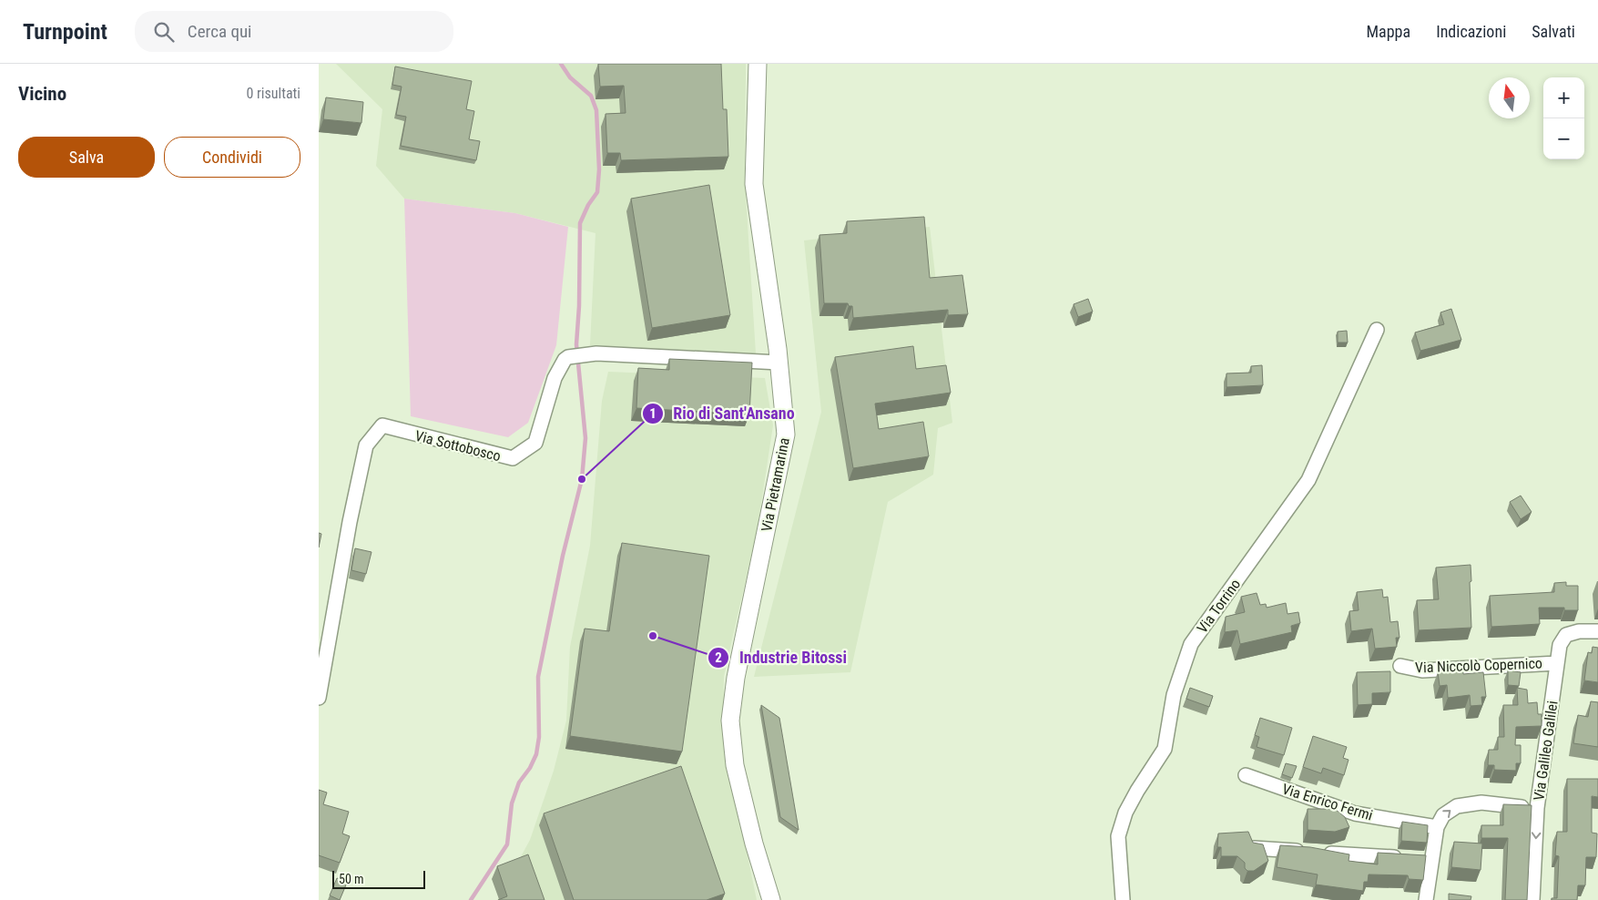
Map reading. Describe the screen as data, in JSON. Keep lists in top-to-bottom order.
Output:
{
  "streets": {
    "main road": ["Via Pietramarina"],
    "street": [
      "Via Sottobosco",
      "Via Torrino",
      "Via Niccolò Copernico",
      "Via Galileo Galilei",
      "Via Enrico Fermi"
    ]
  },
  "crossings": [
    ["Via Sottobosco", "Via Pietramarina"],
    ["Via Niccolò Copernico", "Via Galileo Galilei"]
  ],
  "places": ["Rio di Sant'Ansano", "Industrie Bitossi"],
  "scale_bar": "50 m",
  "north": "top",
  "page": {
    "header": "Turnpoint",
    "search": "Cerca qui",
    "nav": ["Mappa", "Indicazioni", "Salvati"],
    "heading": ["Vicino", "0 risultati"],
    "map_buttons": ["+", "−"],
    "buttons": ["Salva", "Condividi"],
    "scale": "50 m"
  }
}
